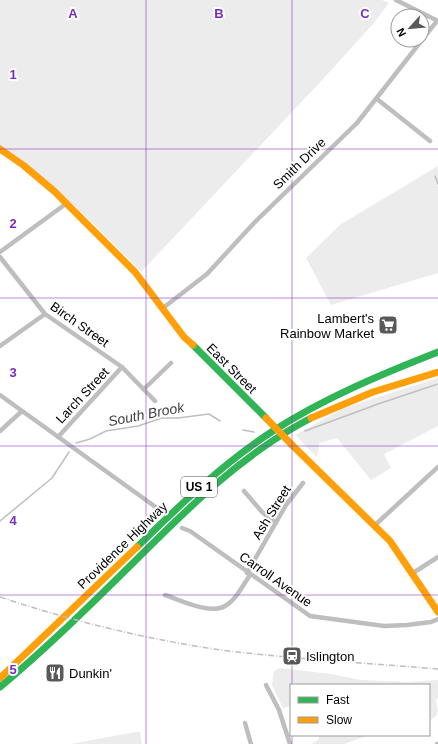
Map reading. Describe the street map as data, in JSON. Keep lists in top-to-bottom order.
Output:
{
  "streets": {
    "main road": ["East Street", "US 1", "Providence Highway"],
    "street": [
      "Smith Drive",
      "Birch Street",
      "Larch Street",
      "Ash Street",
      "Carroll Avenue"
    ]
  },
  "crossings": [
    ["Smith Drive", "East Street"],
    ["Birch Street", "Larch Street"],
    ["Ash Street", "Carroll Avenue"]
  ],
  "water": ["South Brook"],
  "places": {
    "supermarket": ["Lambert's Rainbow Market"],
    "station": ["Islington"],
    "restaurant": ["Dunkin'"]
  },
  "legend": ["Fast", "Slow"],
  "north": "bottom left",
  "grid": {
    "columns": ["A", "B", "C"],
    "rows": [
      "1",
      "2",
      "3",
      "4",
      "5"
    ]
  }
}
